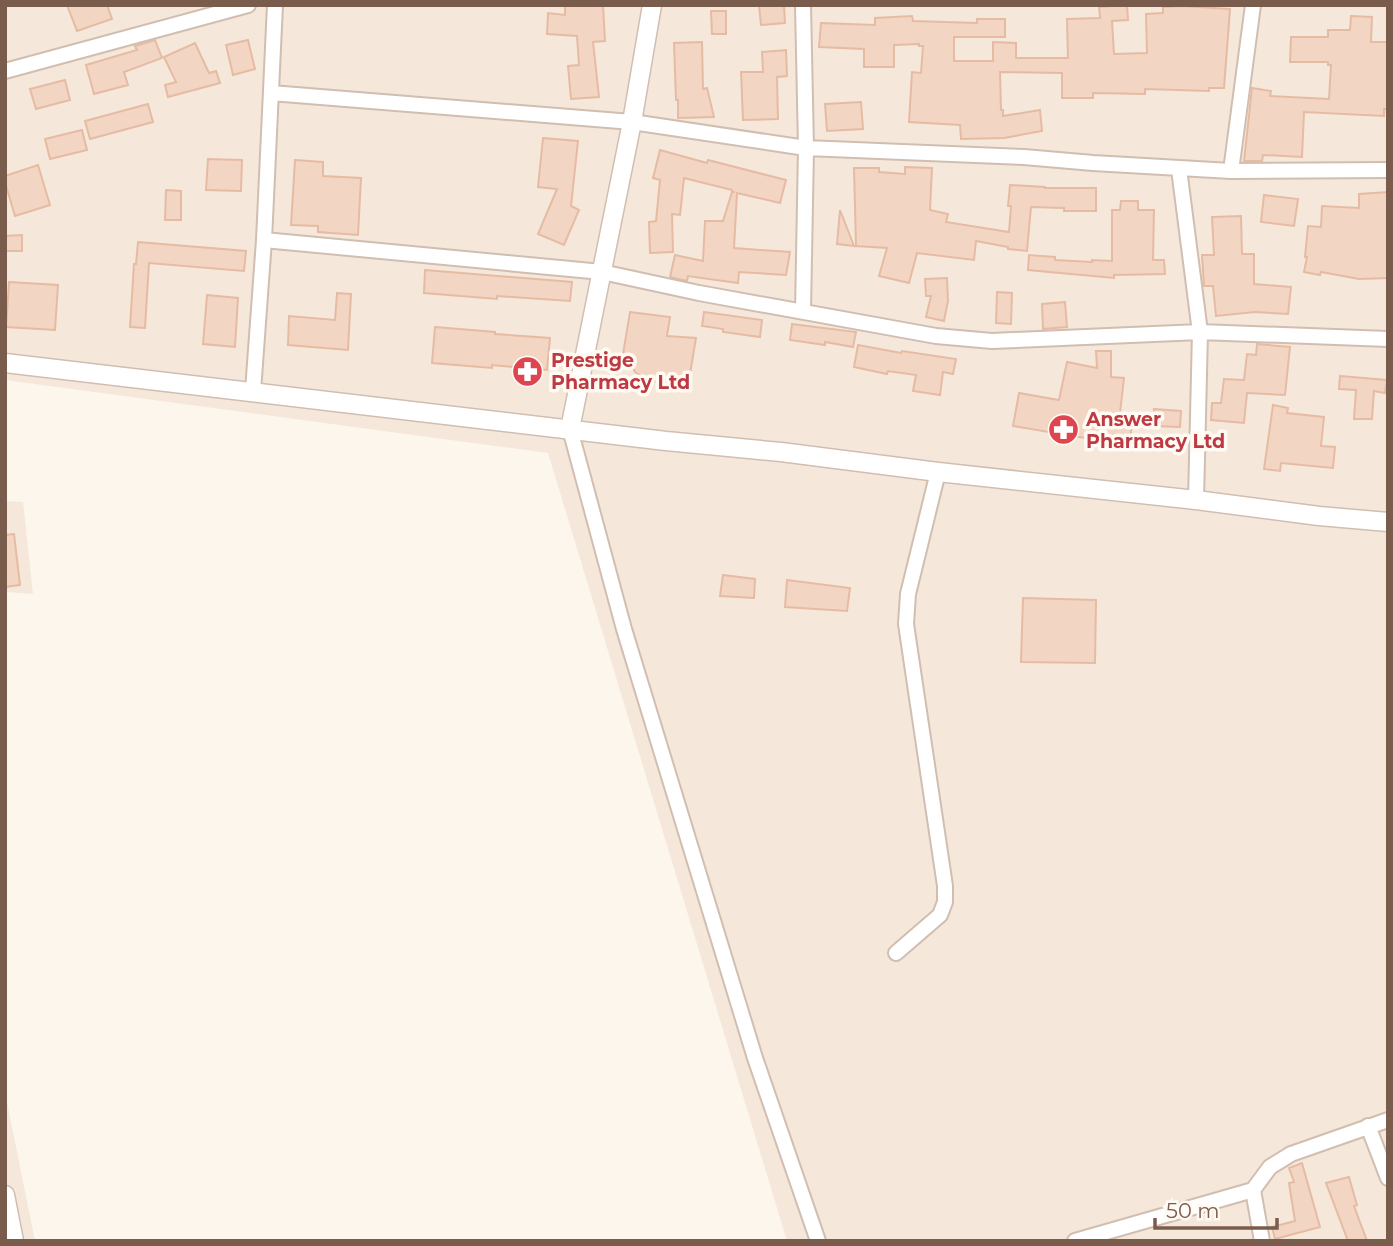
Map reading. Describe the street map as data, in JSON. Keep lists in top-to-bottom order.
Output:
{
  "places": {
    "pharmacy": ["Prestige Pharmacy Ltd", "Answer Pharmacy Ltd"]
  },
  "scale_bar": "50 m"
}
